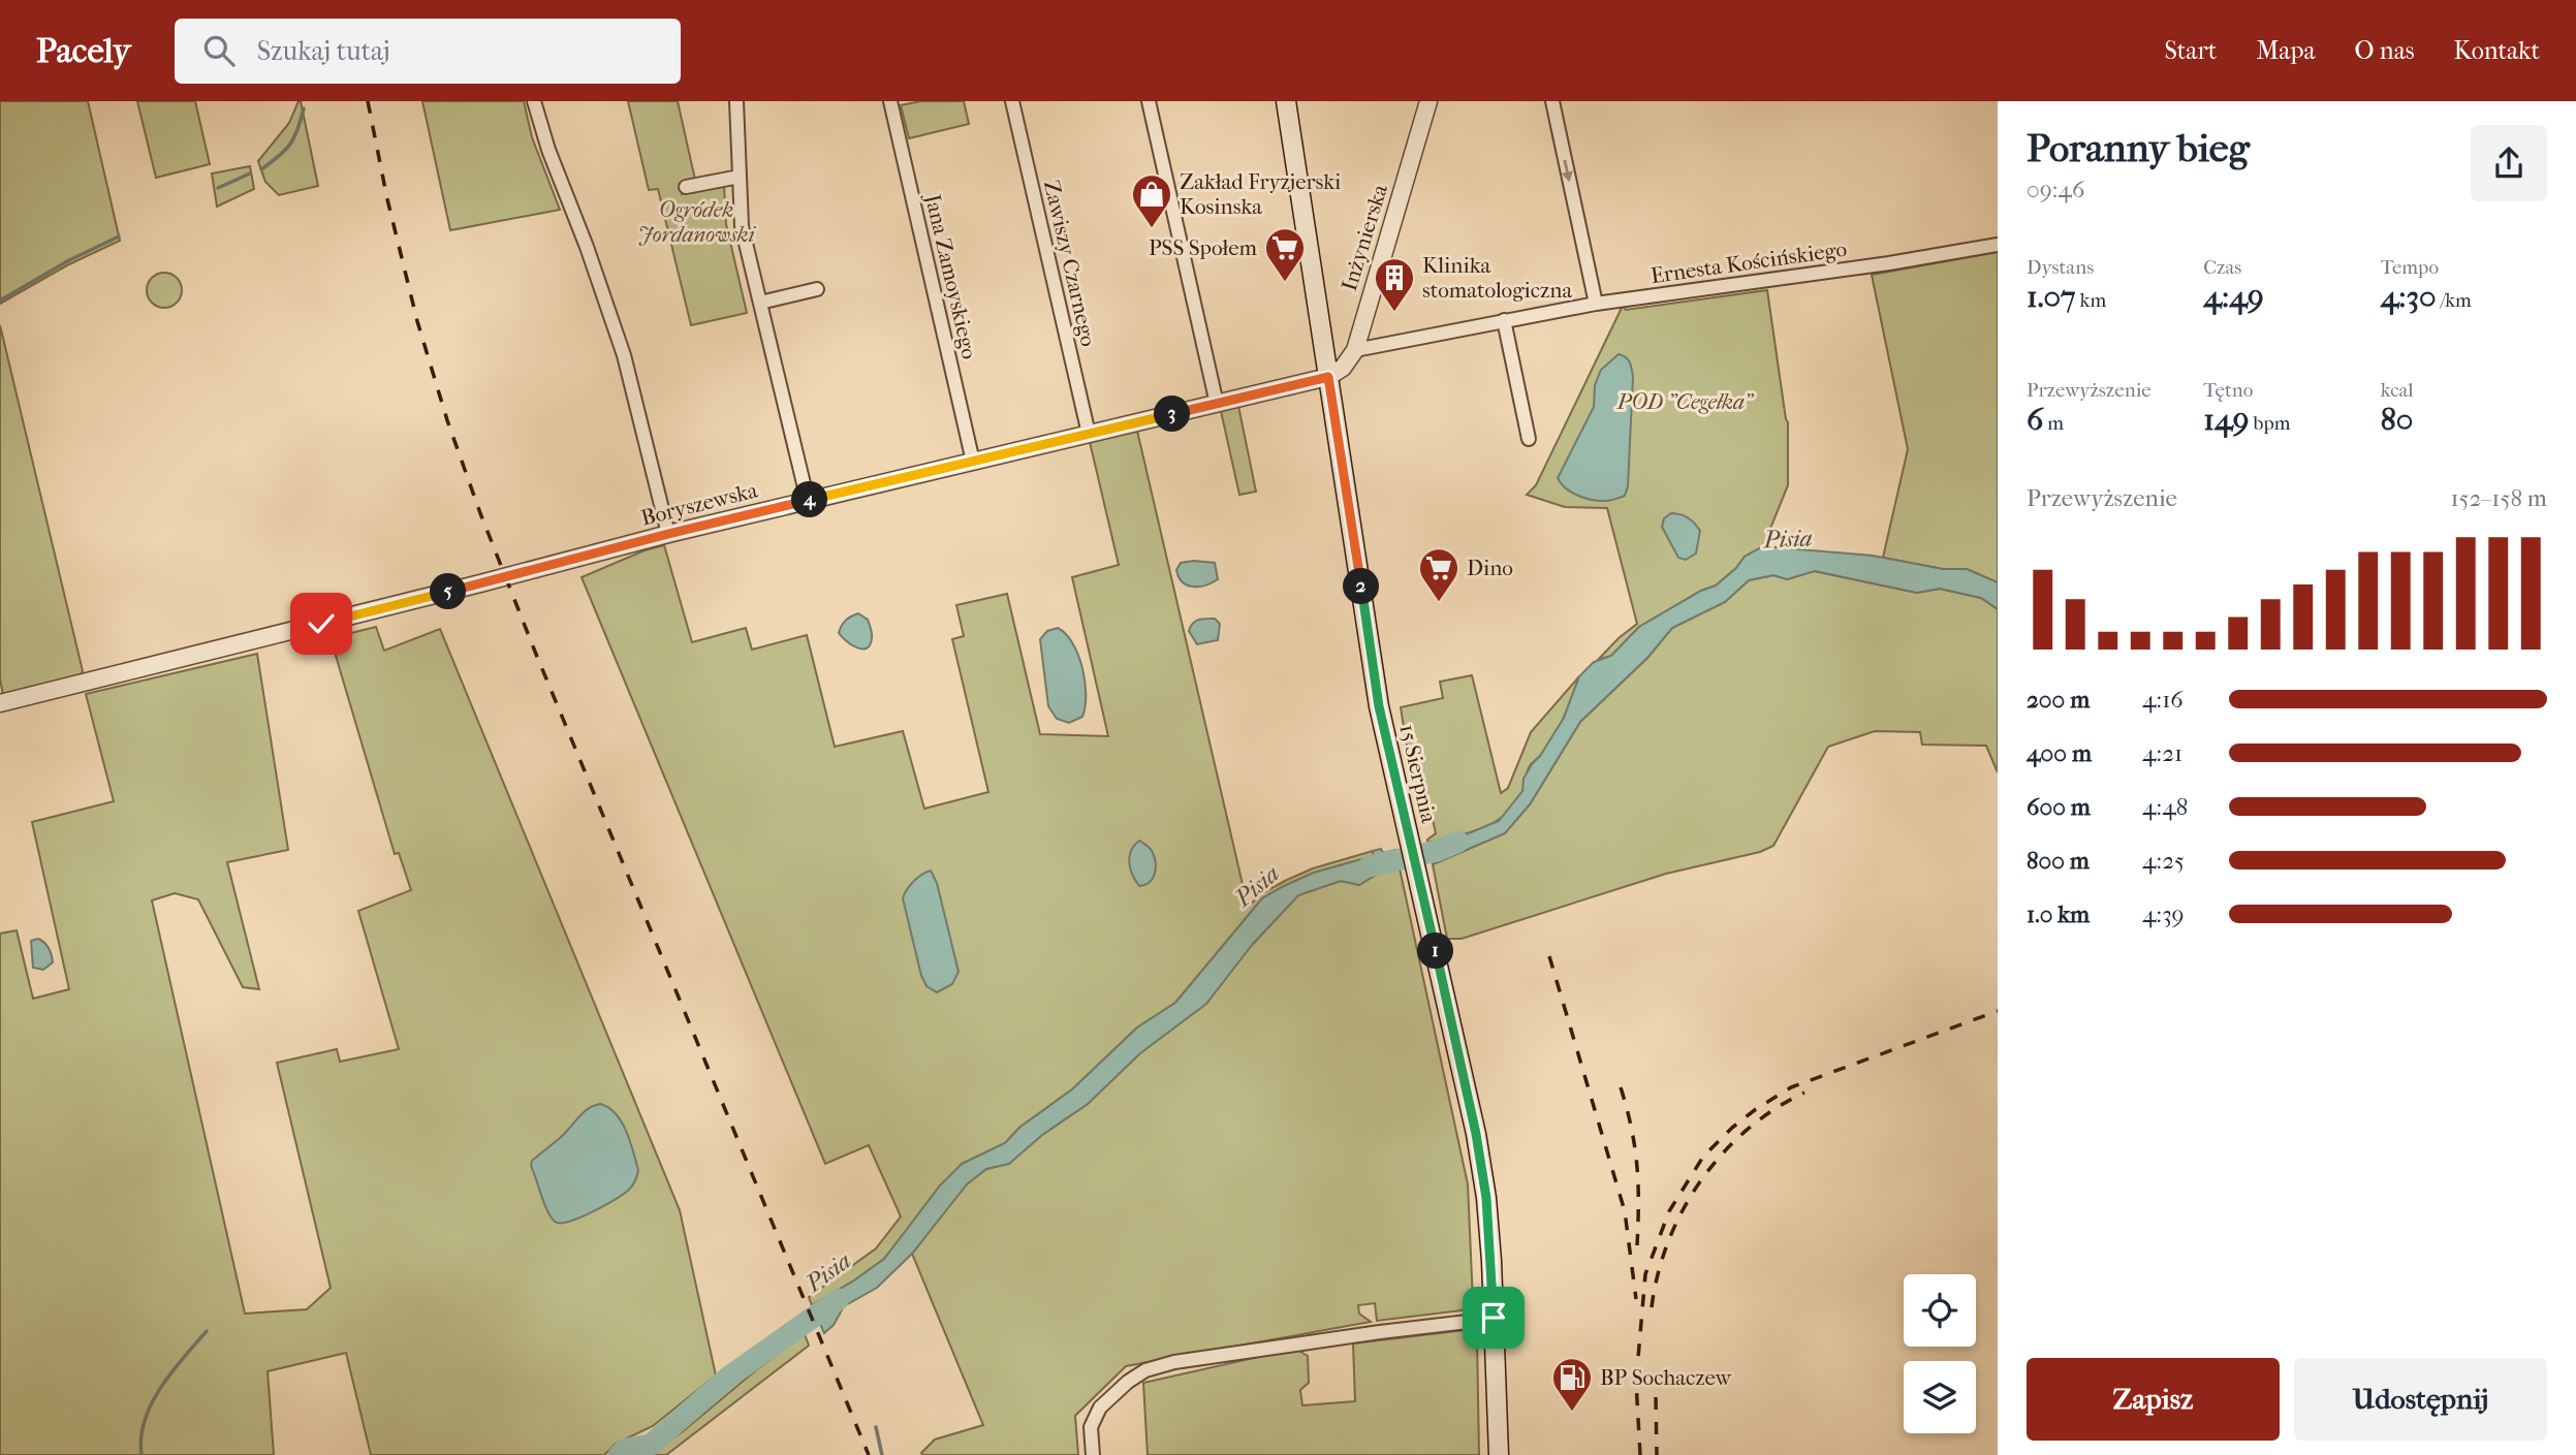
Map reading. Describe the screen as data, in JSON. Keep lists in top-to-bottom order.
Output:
{
  "streets": {
    "main road": ["15 Sierpnia"],
    "street": [
      "Inżynierska",
      "Ernesta Kościńskiego",
      "Zawiszy Czarnego",
      "Jana Zamoyskiego",
      "Boryszewska"
    ]
  },
  "crossings": [
    ["Inżynierska", "Ernesta Kościńskiego"],
    ["Inżynierska", "Boryszewska"],
    ["Inżynierska", "15 Sierpnia"],
    ["Zawiszy Czarnego", "Boryszewska"],
    ["Jana Zamoyskiego", "Boryszewska"],
    ["Boryszewska", "15 Sierpnia"]
  ],
  "water": ["Pisia"],
  "parks": ["Ogródek Jordanowski", "POD \"Cegełka\""],
  "places": {
    "shop": ["Zakład Fryzjerski Kosinska"],
    "supermarket": ["PSS Społem", "Dino"],
    "building": ["Klinika stomatologiczna"],
    "fuel station": ["BP Sochaczew"]
  },
  "page": {
    "header": "Pacely",
    "search": "Szukaj tutaj",
    "nav": [
      "Start",
      "Mapa",
      "O nas",
      "Kontakt"
    ],
    "heading": ["Poranny bieg", "09:46"],
    "stats": [
      ["Dystans", "1.07 km"],
      ["Czas", "4:49"],
      ["Tempo", "4:30 /km"],
      ["Przewyższenie", "6 m"],
      ["Tętno", "149 bpm"],
      ["kcal", "80"]
    ],
    "pins": [
      "3",
      "4",
      "2",
      "5",
      "1"
    ],
    "chart": ["Przewyższenie", "152–158 m"],
    "list": [
      {
        "name": "200 m",
        "note": "4:16"
      },
      {
        "name": "400 m",
        "note": "4:21"
      },
      {
        "name": "600 m",
        "note": "4:48"
      },
      {
        "name": "800 m",
        "note": "4:25"
      },
      {
        "name": "1.0 km",
        "note": "4:39"
      }
    ],
    "buttons": ["Zapisz", "Udostępnij"]
  }
}
